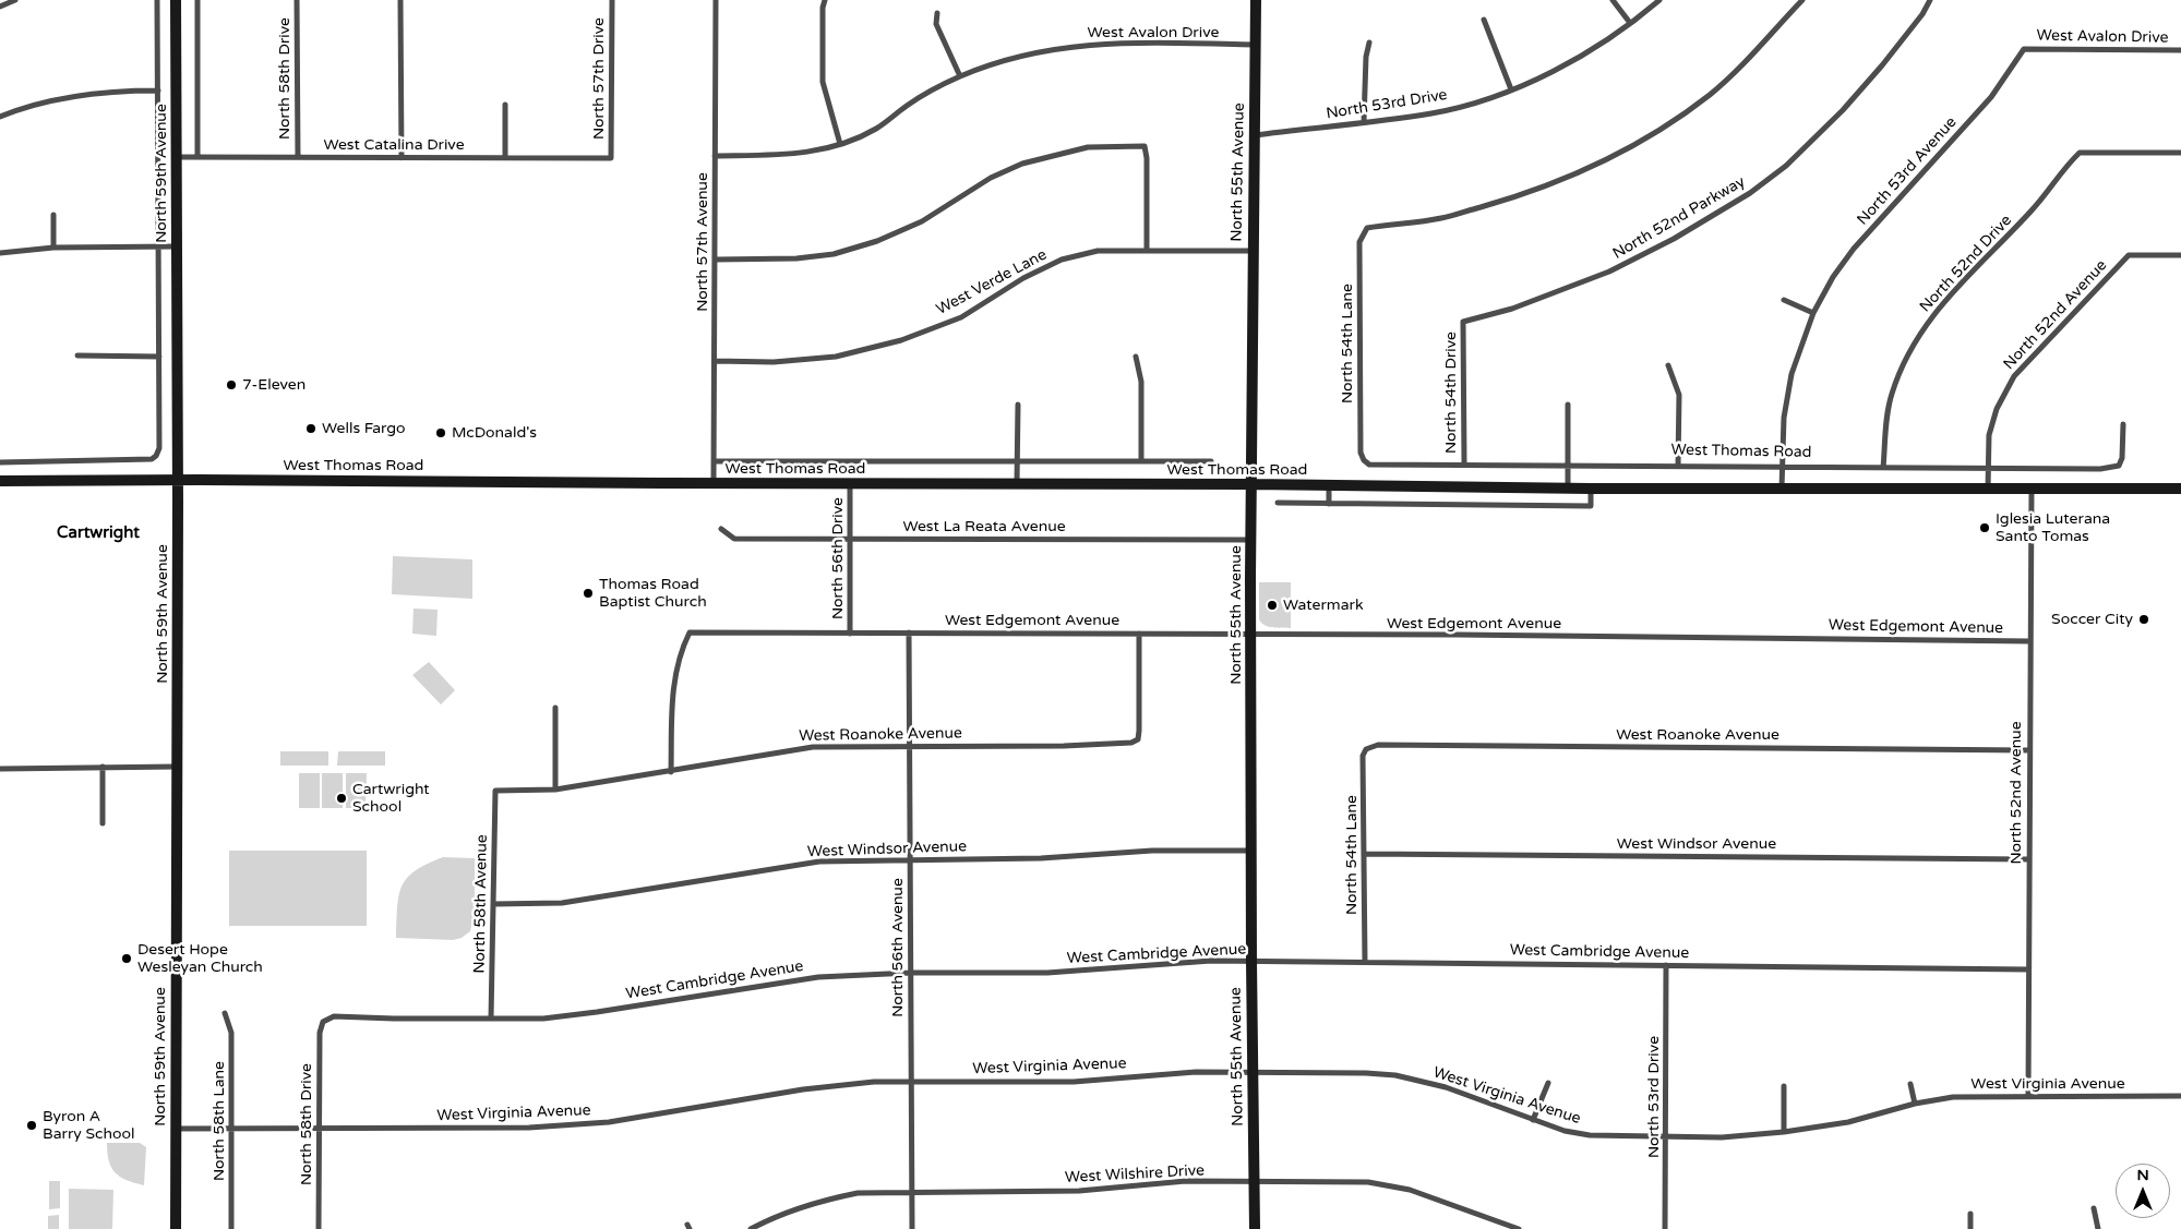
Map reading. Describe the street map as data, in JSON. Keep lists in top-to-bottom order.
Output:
{
  "streets": {
    "main road": ["North 55th Avenue", "North 59th Avenue", "West Thomas Road"],
    "street": [
      "West Avalon Drive",
      "North 58th Drive",
      "North 57th Drive",
      "North 53rd Drive",
      "West Catalina Drive",
      "North 53rd Avenue",
      "North 52nd Parkway",
      "North 57th Avenue",
      "North 52nd Drive",
      "West Verde Lane",
      "North 52nd Avenue",
      "North 54th Lane",
      "North 54th Drive",
      "West La Reata Avenue",
      "North 56th Drive",
      "West Edgemont Avenue",
      "West Roanoke Avenue",
      "West Windsor Avenue",
      "North 58th Avenue",
      "North 56th Avenue",
      "West Cambridge Avenue",
      "West Virginia Avenue",
      "North 58th Lane",
      "West Wilshire Drive"
    ]
  },
  "crossings": [
    ["West Avalon Drive", "North 53rd Avenue"],
    ["West Avalon Drive", "North 55th Avenue"],
    ["West Avalon Drive", "North 57th Avenue"],
    ["North 58th Drive", "West Catalina Drive"],
    ["North 58th Drive", "West Cambridge Avenue"],
    ["North 58th Drive", "West Virginia Avenue"],
    ["North 57th Drive", "West Catalina Drive"],
    ["North 53rd Drive", "North 55th Avenue"],
    ["North 53rd Drive", "West Cambridge Avenue"],
    ["North 53rd Drive", "West Virginia Avenue"],
    ["West Catalina Drive", "North 59th Avenue"],
    ["North 53rd Avenue", "West Thomas Road"],
    ["North 55th Avenue", "West Verde Lane"],
    ["North 55th Avenue", "West Thomas Road"],
    ["North 55th Avenue", "West La Reata Avenue"],
    ["North 55th Avenue", "West Edgemont Avenue"],
    ["North 55th Avenue", "West Windsor Avenue"],
    ["North 55th Avenue", "West Cambridge Avenue"],
    ["North 55th Avenue", "West Virginia Avenue"],
    ["North 55th Avenue", "West Wilshire Drive"],
    ["North 59th Avenue", "West Thomas Road"],
    ["North 59th Avenue", "West Virginia Avenue"],
    ["North 52nd Parkway", "North 54th Drive"],
    ["North 57th Avenue", "West Verde Lane"],
    ["North 57th Avenue", "West Thomas Road"],
    ["North 52nd Drive", "West Thomas Road"],
    ["North 52nd Avenue", "West Thomas Road"],
    ["North 52nd Avenue", "West Edgemont Avenue"],
    ["North 52nd Avenue", "West Roanoke Avenue"],
    ["North 52nd Avenue", "West Windsor Avenue"],
    ["North 52nd Avenue", "West Cambridge Avenue"],
    ["North 52nd Avenue", "West Virginia Avenue"],
    ["North 54th Lane", "West Thomas Road"],
    ["North 54th Lane", "West Roanoke Avenue"],
    ["North 54th Lane", "West Windsor Avenue"],
    ["North 54th Lane", "West Cambridge Avenue"],
    ["North 54th Drive", "West Thomas Road"],
    ["West Thomas Road", "North 56th Drive"],
    ["West La Reata Avenue", "North 56th Drive"],
    ["North 56th Drive", "West Edgemont Avenue"],
    ["West Edgemont Avenue", "West Roanoke Avenue"],
    ["West Edgemont Avenue", "North 56th Avenue"],
    ["West Roanoke Avenue", "North 58th Avenue"],
    ["West Roanoke Avenue", "North 56th Avenue"],
    ["West Windsor Avenue", "North 58th Avenue"],
    ["West Windsor Avenue", "North 56th Avenue"],
    ["North 58th Avenue", "West Cambridge Avenue"],
    ["North 56th Avenue", "West Cambridge Avenue"],
    ["North 56th Avenue", "West Virginia Avenue"],
    ["North 56th Avenue", "West Wilshire Drive"],
    ["West Virginia Avenue", "North 58th Lane"]
  ],
  "districts": ["Cartwright"],
  "places": [
    "7-Eleven",
    "Wells Fargo",
    "McDonald's",
    "Iglesia Luterana Santo Tomas",
    "Thomas Road Baptist Church",
    "Watermark",
    "Soccer City",
    "Cartwright School",
    "Desert Hope Wesleyan Church",
    "Byron A Barry School"
  ],
  "north": "top"
}
